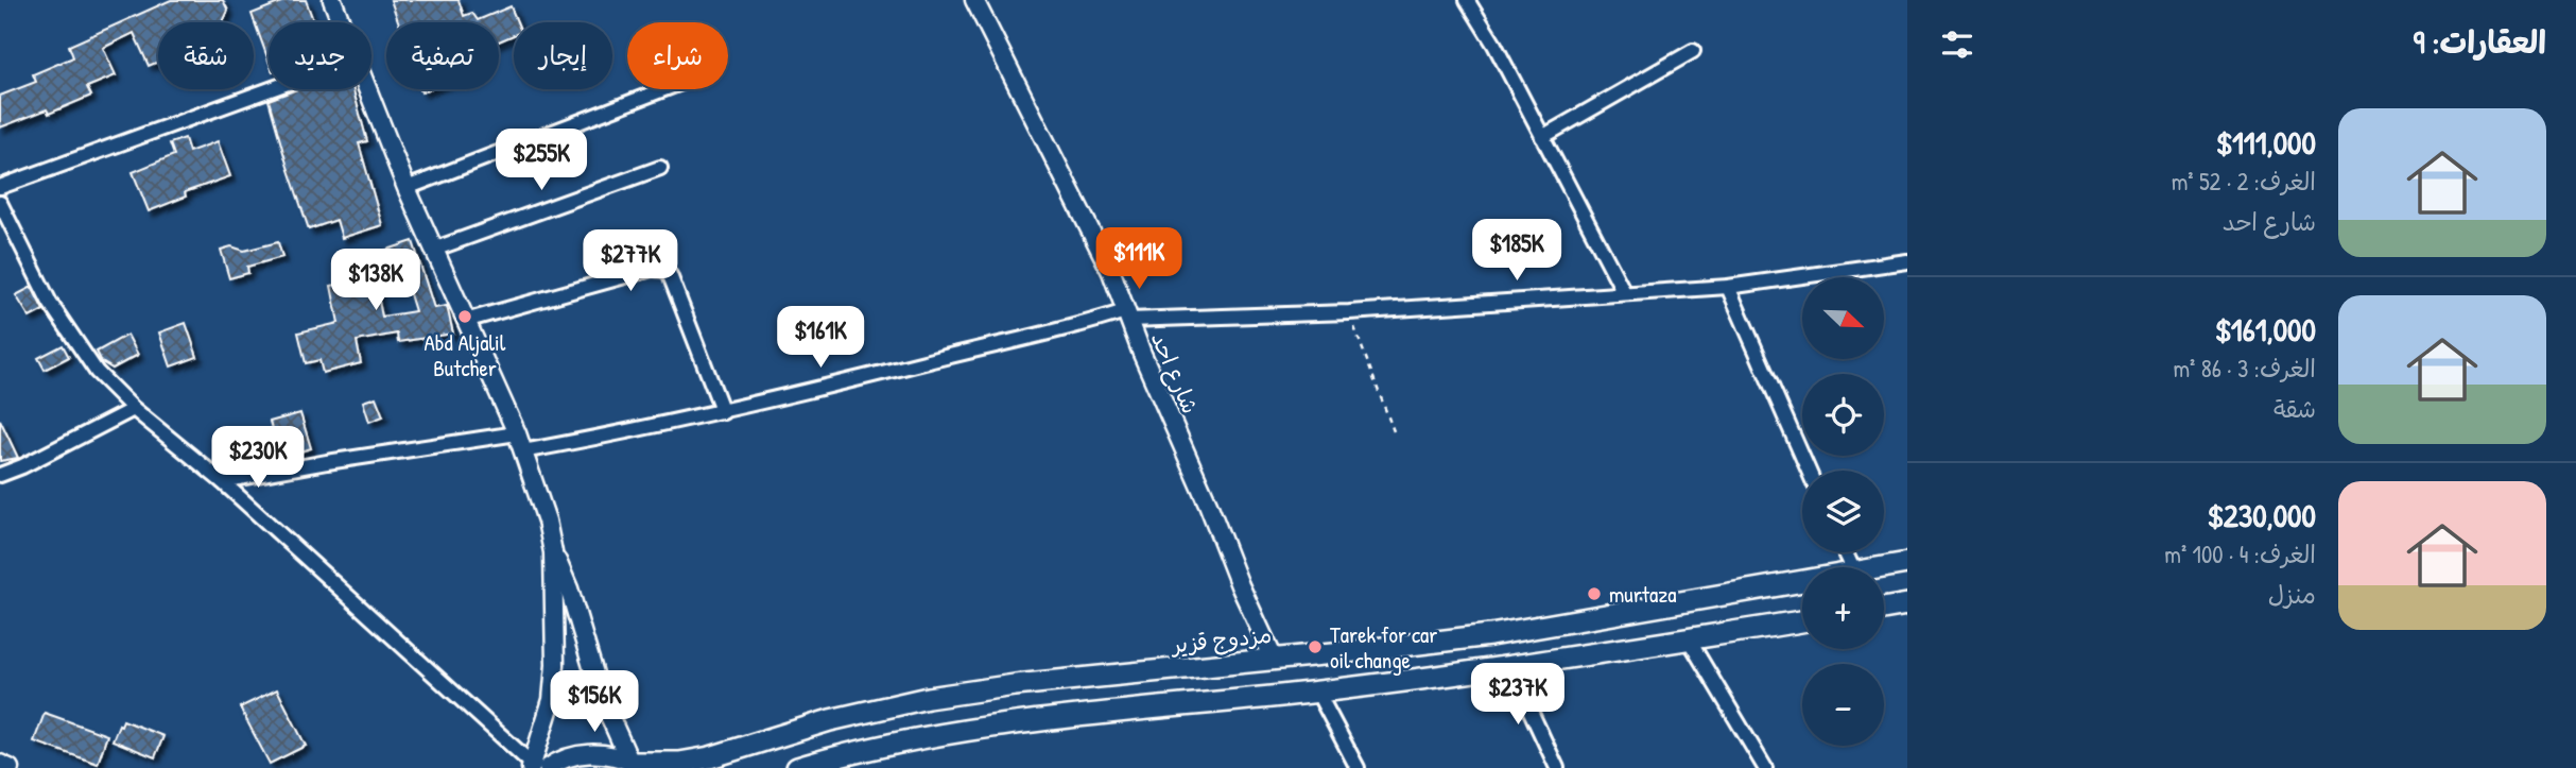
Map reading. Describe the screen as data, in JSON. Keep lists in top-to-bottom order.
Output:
{
  "streets": {
    "main road": ["شارع احد", "مزدوج قزير"]
  },
  "crossings": [
    ["شارع احد", "مزدوج قزير"]
  ],
  "places": ["Abd Aljalil Butcher", "murtaza", "Tarek for car oil change"],
  "north": "bottom right",
  "page": {
    "heading": "العقارات: 9",
    "chip": [
      "شراء",
      "إيجار",
      "تصفية",
      "جديد",
      "شقة"
    ],
    "list": [
      {
        "name": "$111,000",
        "note": "الغرف: 2 · 52 m² · شارع احد"
      },
      {
        "name": "$161,000",
        "note": "الغرف: 3 · 86 m² · شقة"
      },
      {
        "name": "$230,000",
        "note": "الغرف: 4 · 100 m² · منزل"
      }
    ],
    "price": [
      "$255K",
      "$185K",
      "$111K",
      "$277K",
      "$138K",
      "$161K",
      "$230K",
      "$237K",
      "$156K"
    ],
    "map_buttons": ["+", "−"]
  }
}
